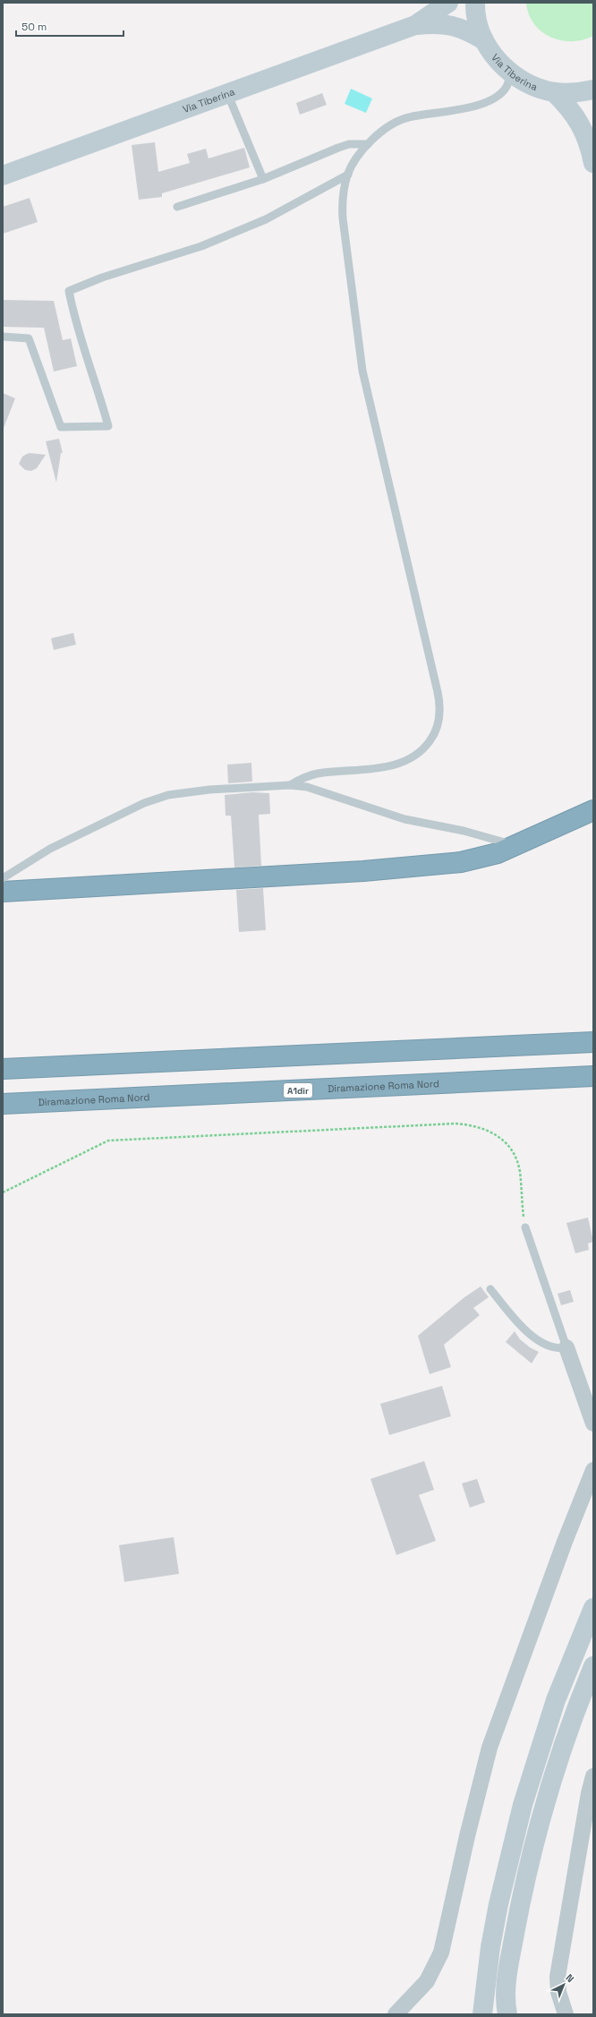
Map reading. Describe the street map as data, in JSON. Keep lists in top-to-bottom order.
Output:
{
  "streets": {
    "highway": ["Diramazione Roma Nord", "A1dir"],
    "main road": ["Via Tiberina"]
  },
  "scale_bar": "50 m",
  "north": "top right"
}
